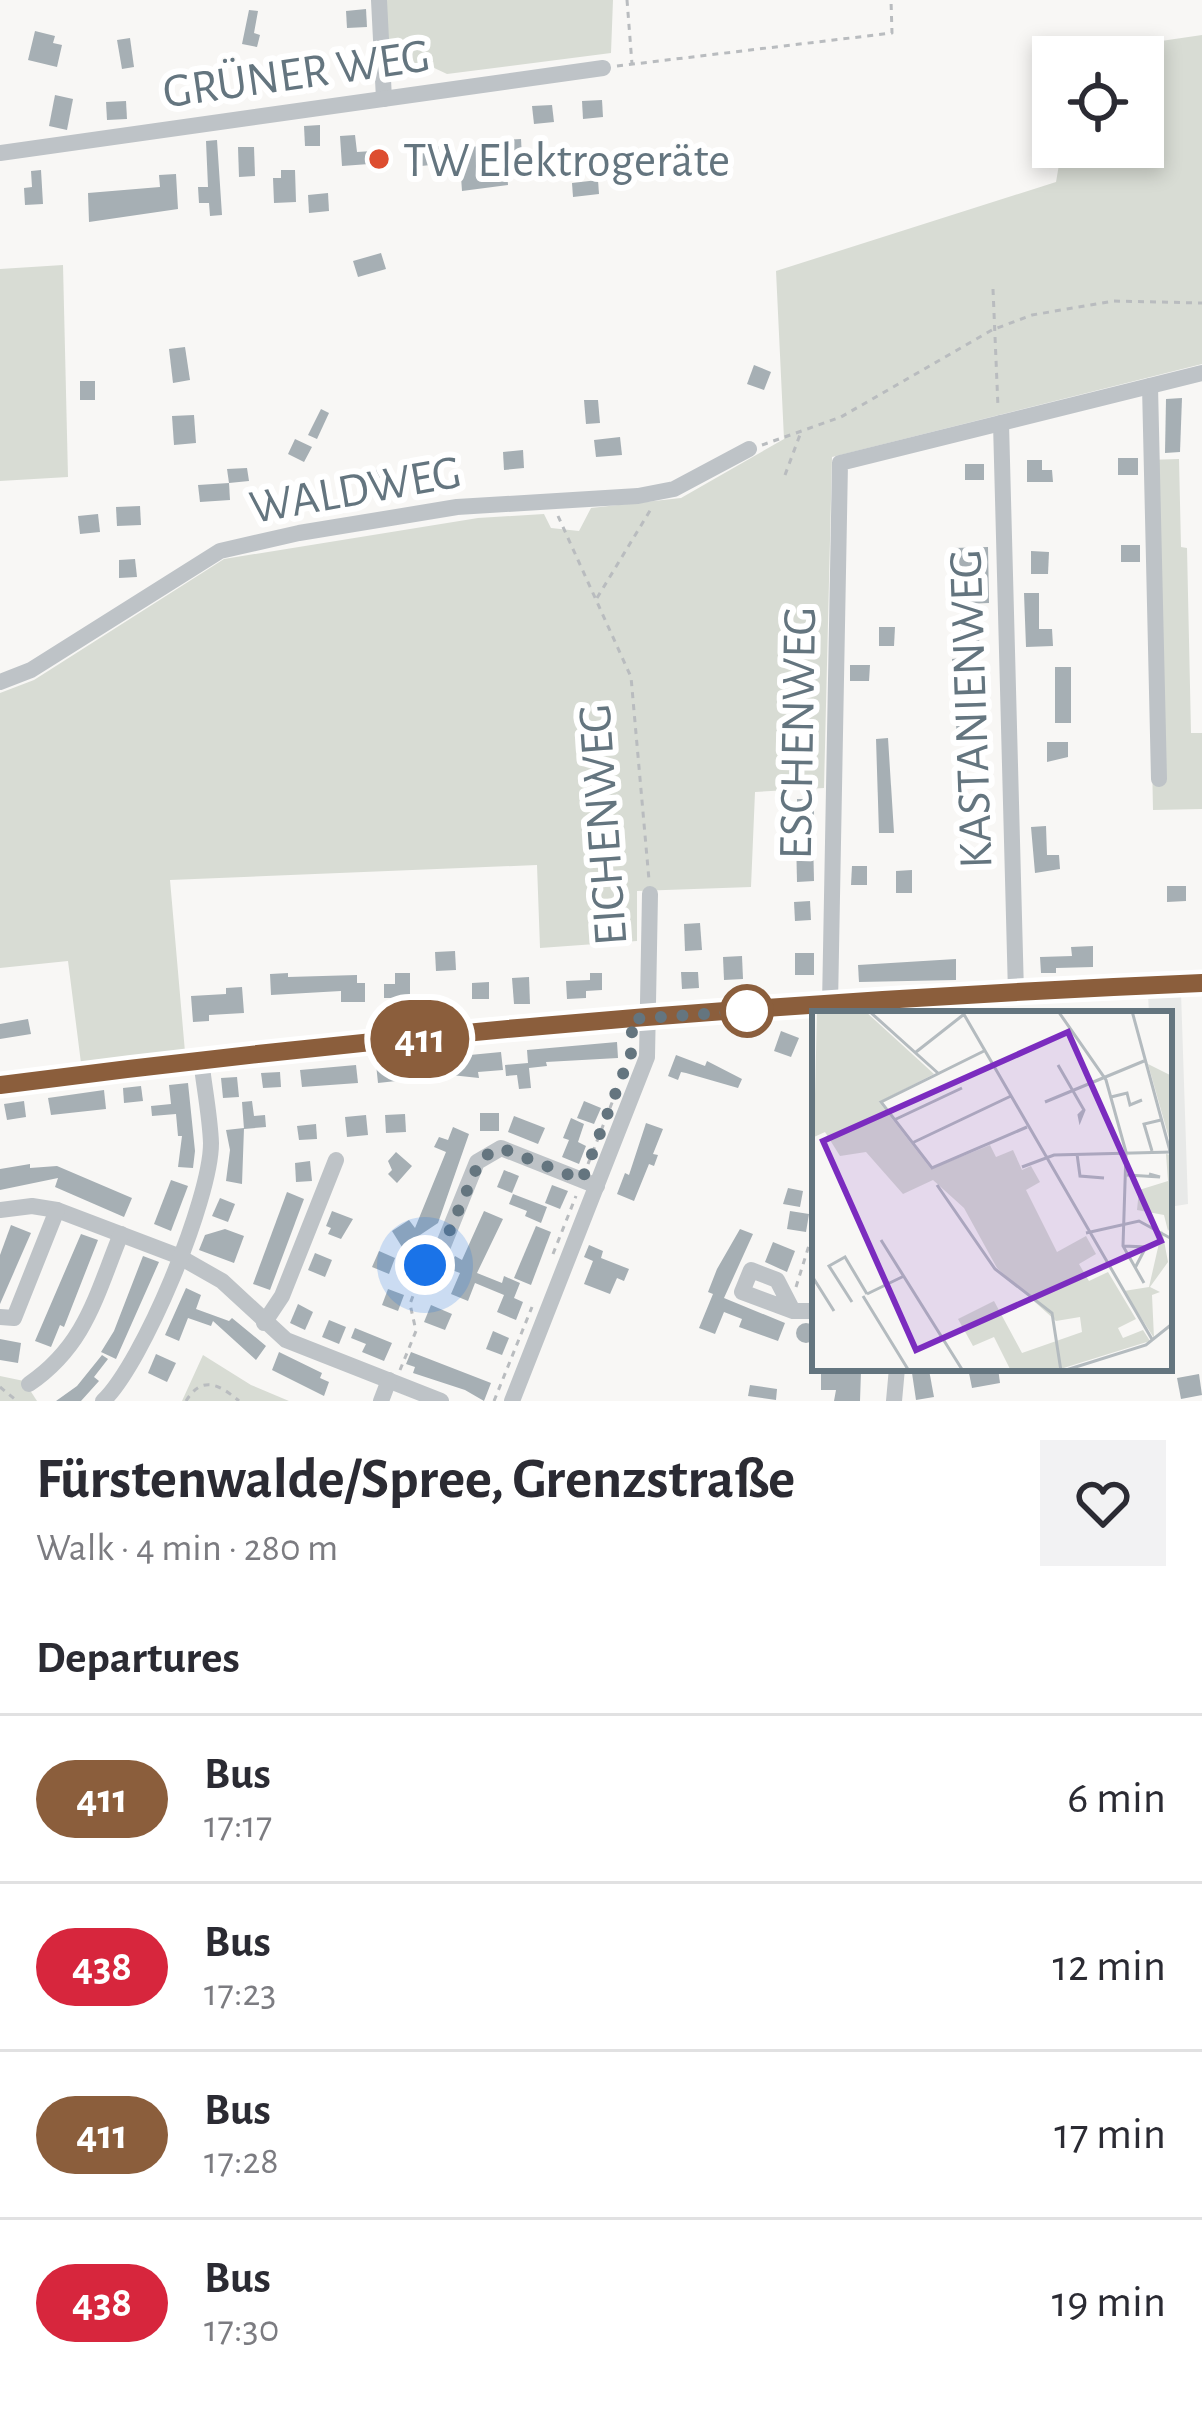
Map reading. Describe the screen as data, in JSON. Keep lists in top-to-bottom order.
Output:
{
  "streets": {
    "street": [
      "GRÜNER WEG",
      "WALDWEG",
      "KASTANIENWEG",
      "ESCHENWEG",
      "EICHENWEG"
    ]
  },
  "crossings": [
    ["WALDWEG", "EICHENWEG"],
    ["KASTANIENWEG", "ESCHENWEG"]
  ],
  "places": ["TW Elektrogeräte"],
  "lines": ["bus line 411"],
  "page": {
    "on_map": "411",
    "heading": [
      ["Fürstenwalde/Spree, Grenzstraße", "Walk · 4 min · 280 m"],
      "Departures"
    ],
    "list": [
      {
        "mark": "411",
        "name": "Bus",
        "note": "17:17",
        "value": "6 min"
      },
      {
        "mark": "438",
        "name": "Bus",
        "note": "17:23",
        "value": "12 min"
      },
      {
        "mark": "411",
        "name": "Bus",
        "note": "17:28",
        "value": "17 min"
      },
      {
        "mark": "438",
        "name": "Bus",
        "note": "17:30",
        "value": "19 min"
      }
    ]
  }
}
